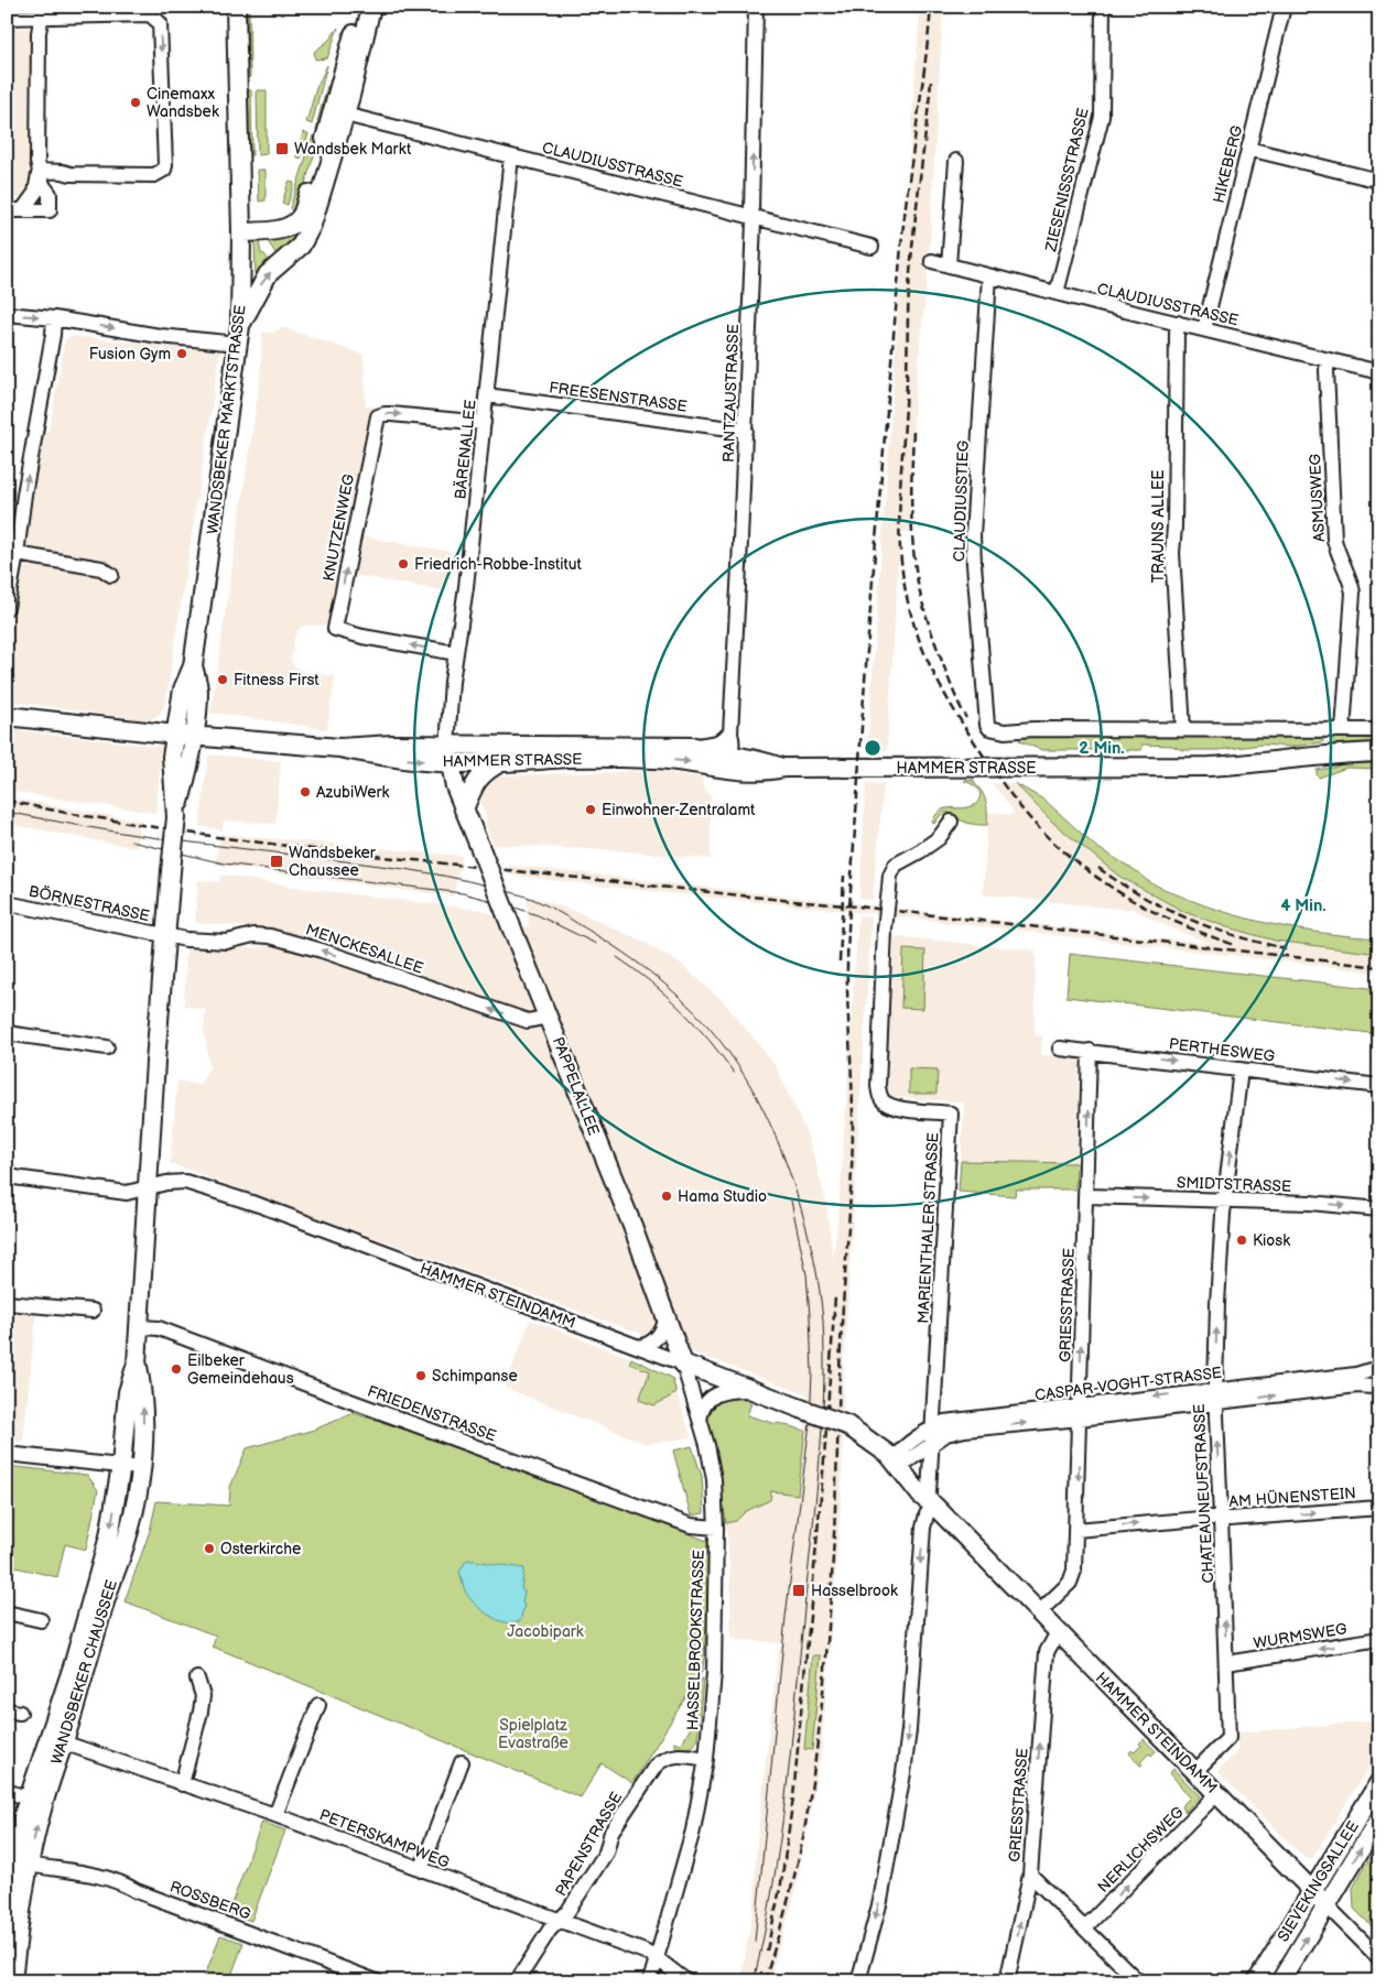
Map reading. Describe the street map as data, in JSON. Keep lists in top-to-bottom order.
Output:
{
  "streets": {
    "main road": [
      "WANDSBEKER MARKTSTRASSE",
      "HAMMER STRASSE",
      "PAPPELALLEE",
      "HAMMER STEINDAMM",
      "WANDSBEKER CHAUSSEE",
      "SIEVEKINGSALLEE"
    ],
    "street": [
      "CLAUDIUSSTRASSE",
      "HIKEBERG",
      "ZIESENISSSTRASSE",
      "RANTZAUSTRASSE",
      "FREESENSTRASSE",
      "BÄRENALLEE",
      "ASMUSWEG",
      "CLAUDIUSSTIEG",
      "TRAUNS ALLEE",
      "KNUTZENWEG",
      "BÖRNESTRASSE",
      "MENCKESALLEE",
      "PERTHESWEG",
      "SMIDTSTRASSE",
      "MARIENTHALER STRASSE",
      "GRIESSTRASSE",
      "CASPAR-VOGHT-STRASSE",
      "FRIEDENSTRASSE",
      "CHATEAUNEUFSTRASSE",
      "AM HÜNENSTEIN",
      "WURMSWEG",
      "HASSELBROOKSTRASSE",
      "PETERSKAMPWEG",
      "PAPENSTRASSE",
      "NERLICHSWEG",
      "ROSSBERG"
    ]
  },
  "crossings": [
    ["CLAUDIUSSTRASSE", "HIKEBERG"],
    ["CLAUDIUSSTRASSE", "ZIESENISSSTRASSE"],
    ["CLAUDIUSSTRASSE", "RANTZAUSTRASSE"],
    ["CLAUDIUSSTRASSE", "BÄRENALLEE"],
    ["CLAUDIUSSTRASSE", "ASMUSWEG"],
    ["CLAUDIUSSTRASSE", "CLAUDIUSSTIEG"],
    ["CLAUDIUSSTRASSE", "TRAUNS ALLEE"],
    ["RANTZAUSTRASSE", "FREESENSTRASSE"],
    ["RANTZAUSTRASSE", "HAMMER STRASSE"],
    ["FREESENSTRASSE", "BÄRENALLEE"],
    ["WANDSBEKER MARKTSTRASSE", "HAMMER STRASSE"],
    ["WANDSBEKER MARKTSTRASSE", "WANDSBEKER CHAUSSEE"],
    ["BÄRENALLEE", "KNUTZENWEG"],
    ["BÄRENALLEE", "HAMMER STRASSE"],
    ["BÄRENALLEE", "PAPPELALLEE"],
    ["CLAUDIUSSTIEG", "TRAUNS ALLEE"],
    ["HAMMER STRASSE", "PAPPELALLEE"],
    ["BÖRNESTRASSE", "MENCKESALLEE"],
    ["BÖRNESTRASSE", "WANDSBEKER CHAUSSEE"],
    ["MENCKESALLEE", "PAPPELALLEE"],
    ["MENCKESALLEE", "WANDSBEKER CHAUSSEE"],
    ["PERTHESWEG", "GRIESSTRASSE"],
    ["PERTHESWEG", "CHATEAUNEUFSTRASSE"],
    ["PAPPELALLEE", "HAMMER STEINDAMM"],
    ["PAPPELALLEE", "HASSELBROOKSTRASSE"],
    ["SMIDTSTRASSE", "GRIESSTRASSE"],
    ["SMIDTSTRASSE", "CHATEAUNEUFSTRASSE"],
    ["MARIENTHALER STRASSE", "HAMMER STEINDAMM"],
    ["MARIENTHALER STRASSE", "CASPAR-VOGHT-STRASSE"],
    ["HAMMER STEINDAMM", "GRIESSTRASSE"],
    ["HAMMER STEINDAMM", "CASPAR-VOGHT-STRASSE"],
    ["HAMMER STEINDAMM", "CHATEAUNEUFSTRASSE"],
    ["HAMMER STEINDAMM", "HASSELBROOKSTRASSE"],
    ["HAMMER STEINDAMM", "WANDSBEKER CHAUSSEE"],
    ["HAMMER STEINDAMM", "NERLICHSWEG"],
    ["HAMMER STEINDAMM", "SIEVEKINGSALLEE"],
    ["GRIESSTRASSE", "CASPAR-VOGHT-STRASSE"],
    ["GRIESSTRASSE", "AM HÜNENSTEIN"],
    ["CASPAR-VOGHT-STRASSE", "CHATEAUNEUFSTRASSE"],
    ["FRIEDENSTRASSE", "HASSELBROOKSTRASSE"],
    ["FRIEDENSTRASSE", "WANDSBEKER CHAUSSEE"],
    ["CHATEAUNEUFSTRASSE", "AM HÜNENSTEIN"],
    ["CHATEAUNEUFSTRASSE", "WURMSWEG"],
    ["HASSELBROOKSTRASSE", "PETERSKAMPWEG"],
    ["HASSELBROOKSTRASSE", "PAPENSTRASSE"],
    ["WANDSBEKER CHAUSSEE", "PETERSKAMPWEG"],
    ["WANDSBEKER CHAUSSEE", "ROSSBERG"],
    ["PETERSKAMPWEG", "PAPENSTRASSE"]
  ],
  "one_way": [
    "MENCKESALLEE",
    "PERTHESWEG",
    "SMIDTSTRASSE",
    "MARIENTHALER STRASSE",
    "CHATEAUNEUFSTRASSE",
    "AM HÜNENSTEIN",
    "WURMSWEG",
    "NERLICHSWEG"
  ],
  "parks": ["Jacobipark", "Spielplatz Evastraße"],
  "places": {
    "other": [
      "Cinemaxx Wandsbek",
      "Fusion Gym",
      "Friedrich-Robbe-Institut",
      "Fitness First",
      "AzubiWerk",
      "Einwohner-Zentralamt",
      "Hama Studio",
      "Kiosk",
      "Eilbeker Gemeindehaus",
      "Schimpanse",
      "Osterkirche"
    ],
    "transit": ["Wandsbek Markt", "Wandsbeker Chaussee", "Hasselbrook"]
  },
  "rings": ["2 Min.", "4 Min."]
}
